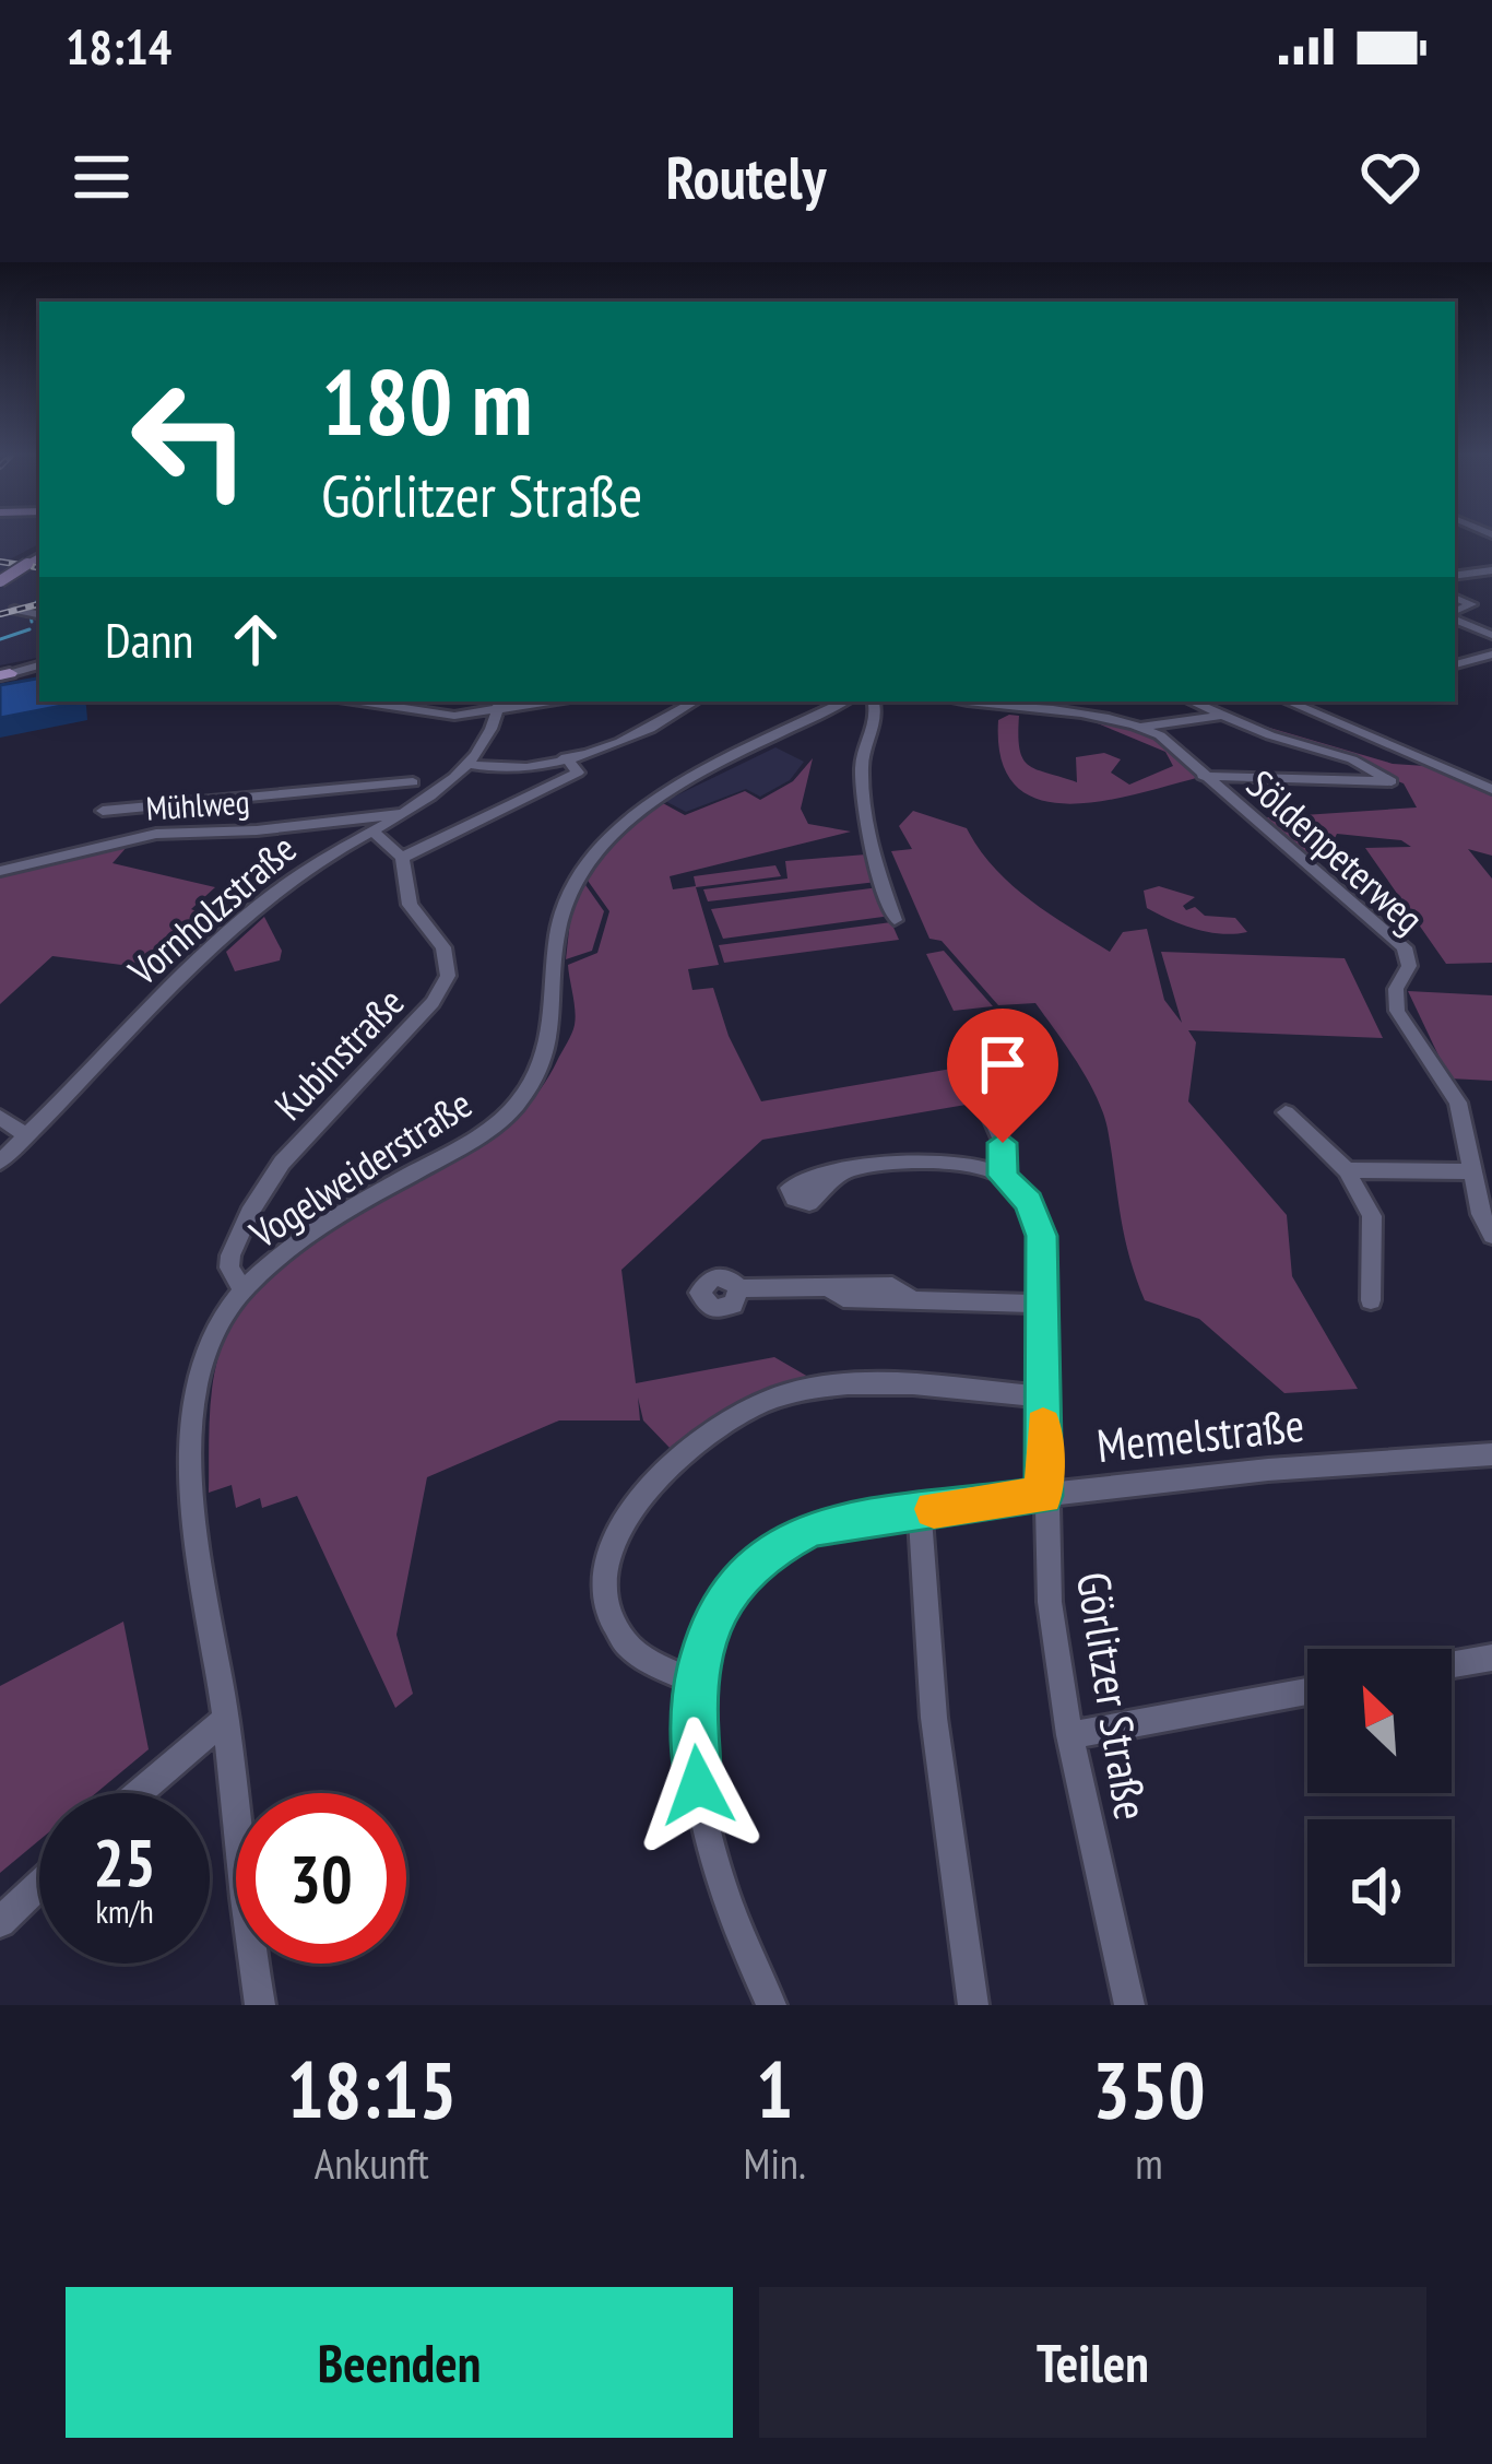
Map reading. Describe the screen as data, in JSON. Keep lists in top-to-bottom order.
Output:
{
  "streets": {
    "street": [
      "Mühlweg",
      "Söldenpeterweg",
      "Vornholzstraße",
      "Kubinstraße",
      "Vogelweiderstraße",
      "Memelstraße",
      "Görlitzer Straße"
    ]
  },
  "crossings": [
    ["Mühlweg", "Vornholzstraße"],
    ["Vornholzstraße", "Kubinstraße"],
    ["Kubinstraße", "Vogelweiderstraße"],
    ["Memelstraße", "Görlitzer Straße"]
  ],
  "north": "top left",
  "page": {
    "status": "18:14",
    "header": "Routely",
    "turn": ["180 m", "Görlitzer Straße"],
    "then": "Dann",
    "speed": "25 km/h",
    "limit": "30",
    "eta": [
      "18:15",
      "Ankunft",
      "1",
      "Min.",
      "350",
      "m"
    ],
    "buttons": ["Beenden", "Teilen"]
  }
}
